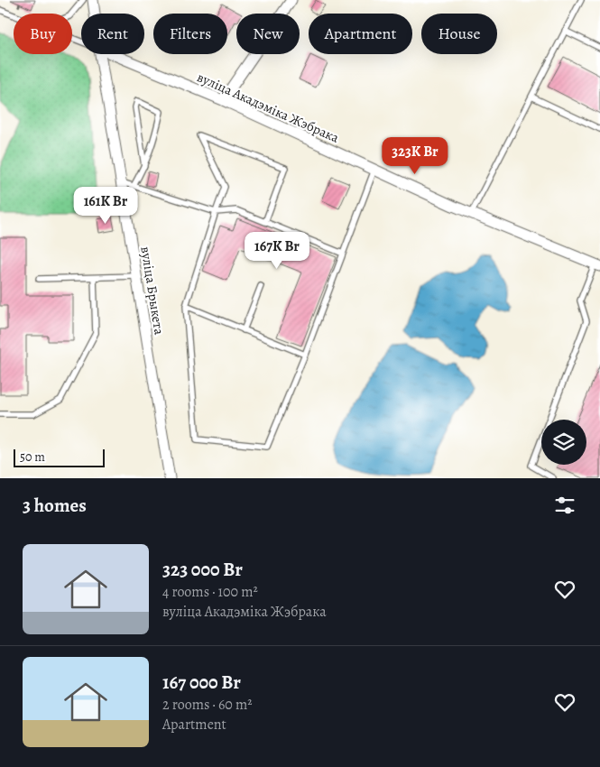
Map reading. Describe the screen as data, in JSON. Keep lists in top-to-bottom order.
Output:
{
  "streets": {
    "street": ["вуліца Акадэміка Жэбрака", "вуліца Брыкета"]
  },
  "scale_bar": "50 m",
  "page": {
    "chip": [
      "Buy",
      "Rent",
      "Filters",
      "New",
      "Apartment",
      "House"
    ],
    "price": ["323K Br", "161K Br", "167K Br"],
    "scale": "50 m",
    "heading": "3 homes",
    "list": [
      {
        "name": "323 000 Br",
        "note": "4 rooms · 100 m² · вуліца Акадэміка Жэбрака"
      },
      {
        "name": "167 000 Br",
        "note": "2 rooms · 60 m² · Apartment"
      }
    ]
  }
}
